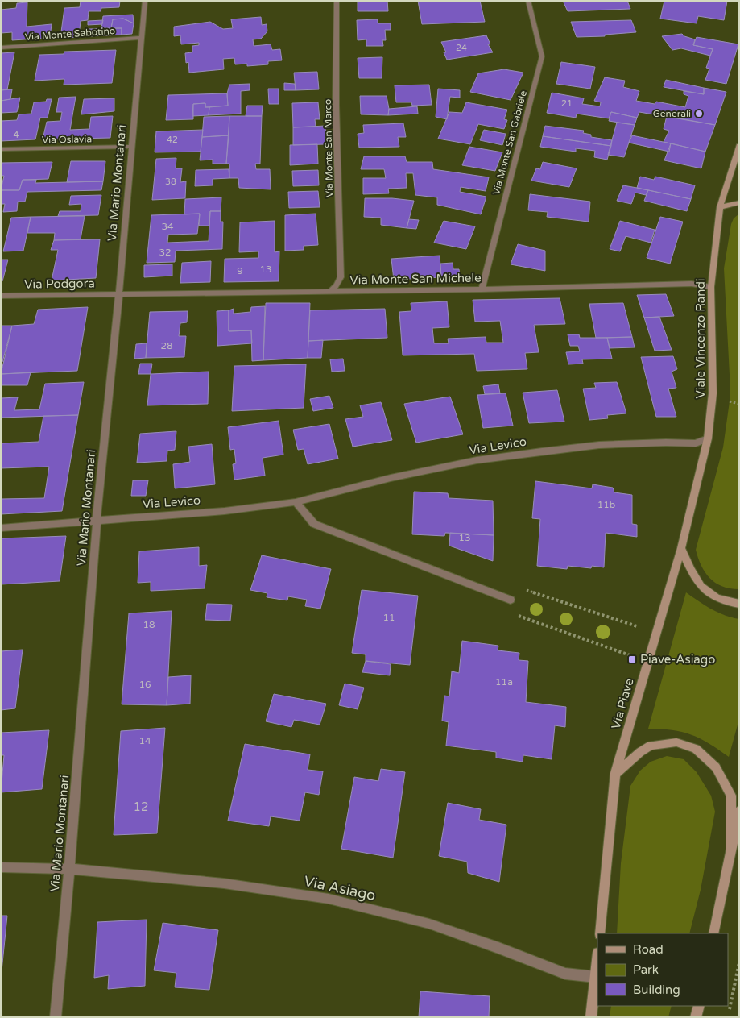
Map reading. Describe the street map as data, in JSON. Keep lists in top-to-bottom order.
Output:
{
  "streets": {
    "street": [
      "Via Monte Sabotino",
      "Via Oslavia",
      "Via Monte San Gabriele",
      "Via Monte San Marco",
      "Via Mario Montanari",
      "Via Monte San Michele",
      "Via Podgora",
      "Viale Vincenzo Randi",
      "Via Levico",
      "Via Piave",
      "Via Asiago"
    ]
  },
  "crossings": [
    ["Via Monte Sabotino", "Via Mario Montanari"],
    ["Via Oslavia", "Via Mario Montanari"],
    ["Via Monte San Gabriele", "Via Monte San Michele"],
    ["Via Monte San Marco", "Via Monte San Michele"],
    ["Via Mario Montanari", "Via Monte San Michele"],
    ["Via Mario Montanari", "Via Podgora"],
    ["Via Mario Montanari", "Via Levico"],
    ["Via Mario Montanari", "Via Asiago"],
    ["Via Monte San Michele", "Via Podgora"],
    ["Via Monte San Michele", "Viale Vincenzo Randi"],
    ["Viale Vincenzo Randi", "Via Levico"],
    ["Viale Vincenzo Randi", "Via Piave"],
    ["Via Levico", "Via Piave"]
  ],
  "places": {
    "other": ["Generali"],
    "transit": ["Piave-Asiago"]
  },
  "house_numbers": [
    "24",
    "21",
    "4",
    "42",
    "38",
    "34",
    "32",
    "13",
    "9",
    "28",
    "11b",
    "13",
    "11",
    "18",
    "11a",
    "16",
    "14",
    "12"
  ],
  "legend": ["Road", "Park", "Building"]
}
